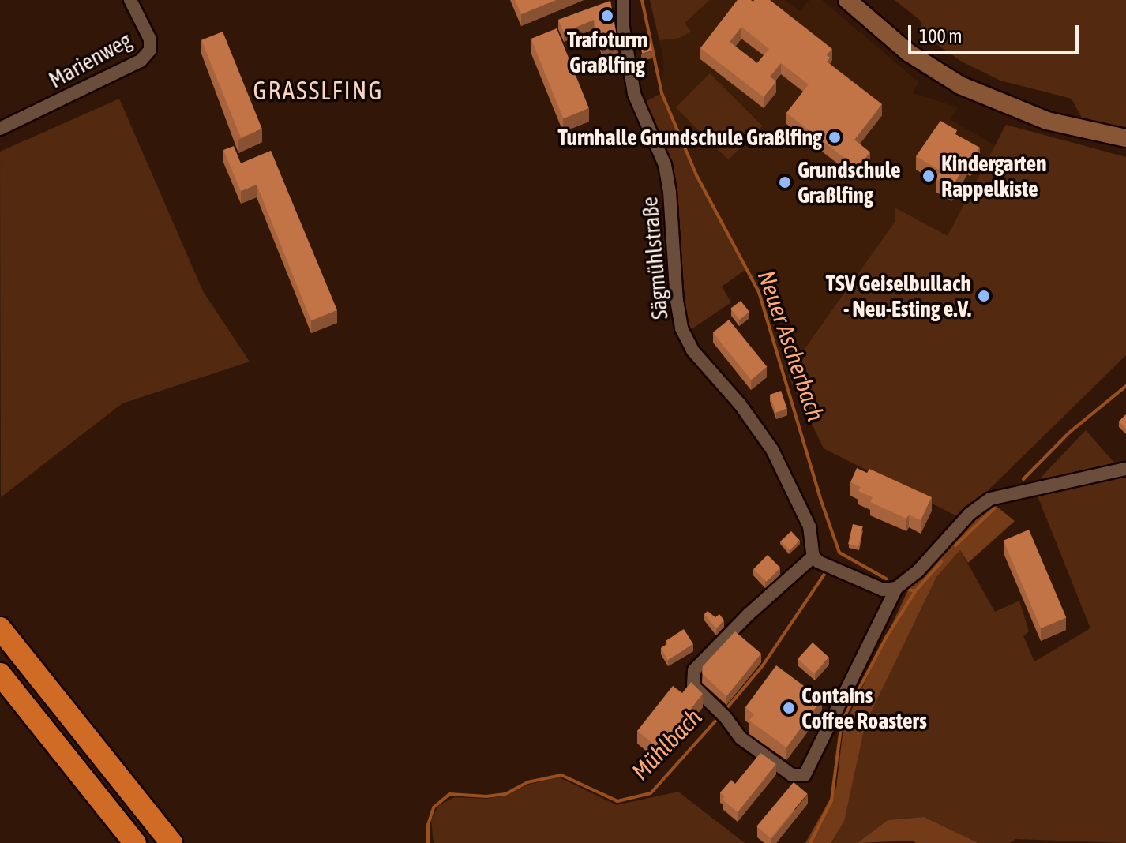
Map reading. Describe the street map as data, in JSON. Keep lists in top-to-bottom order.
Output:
{
  "streets": {
    "street": ["Marienweg", "Sägmühlstraße"]
  },
  "districts": ["GRASSLFING"],
  "water": ["Neuer Ascherbach", "Mühlbach"],
  "places": [
    "Trafoturm Graßlfing",
    "Turnhalle Grundschule Graßlfing",
    "Kindergarten Rappelkiste",
    "Grundschule Graßlfing",
    "TSV Geiselbullach - Neu-Esting e.V.",
    "Contains Coffee Roasters"
  ],
  "scale_bar": "100 m"
}
